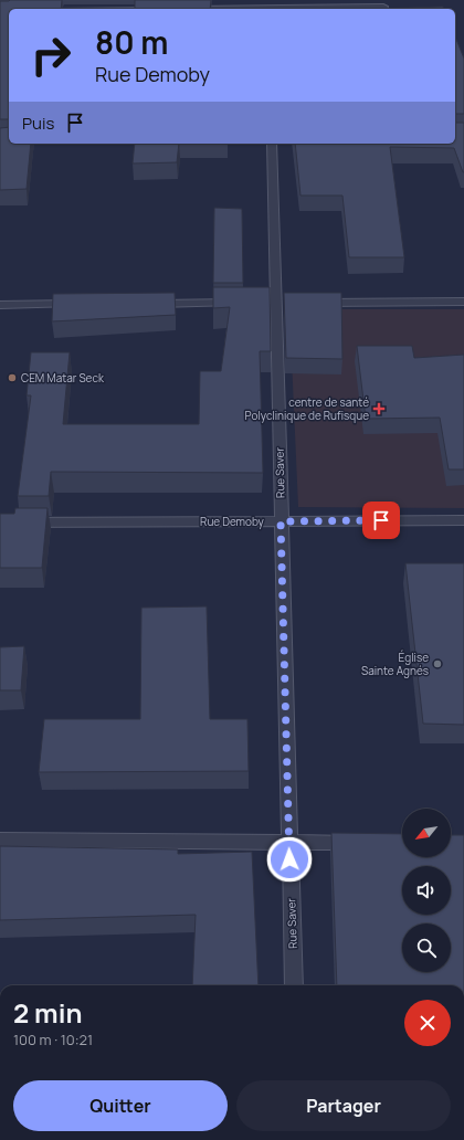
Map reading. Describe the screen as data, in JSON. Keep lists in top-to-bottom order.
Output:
{
  "streets": {
    "street": ["Rue Saver", "Rue Demoby"]
  },
  "crossings": [
    ["Rue Saver", "Rue Demoby"]
  ],
  "places": {
    "other": ["CEM Matar Seck", "Église Sainte Agnés"],
    "health": ["centre de santé Polyclinique de Rufisque"]
  },
  "north": "bottom left",
  "page": {
    "turn": ["80 m", "Rue Demoby"],
    "then": "Puis",
    "heading": ["2 min", "100 m · 10:21"],
    "buttons": ["Quitter", "Partager"]
  }
}
